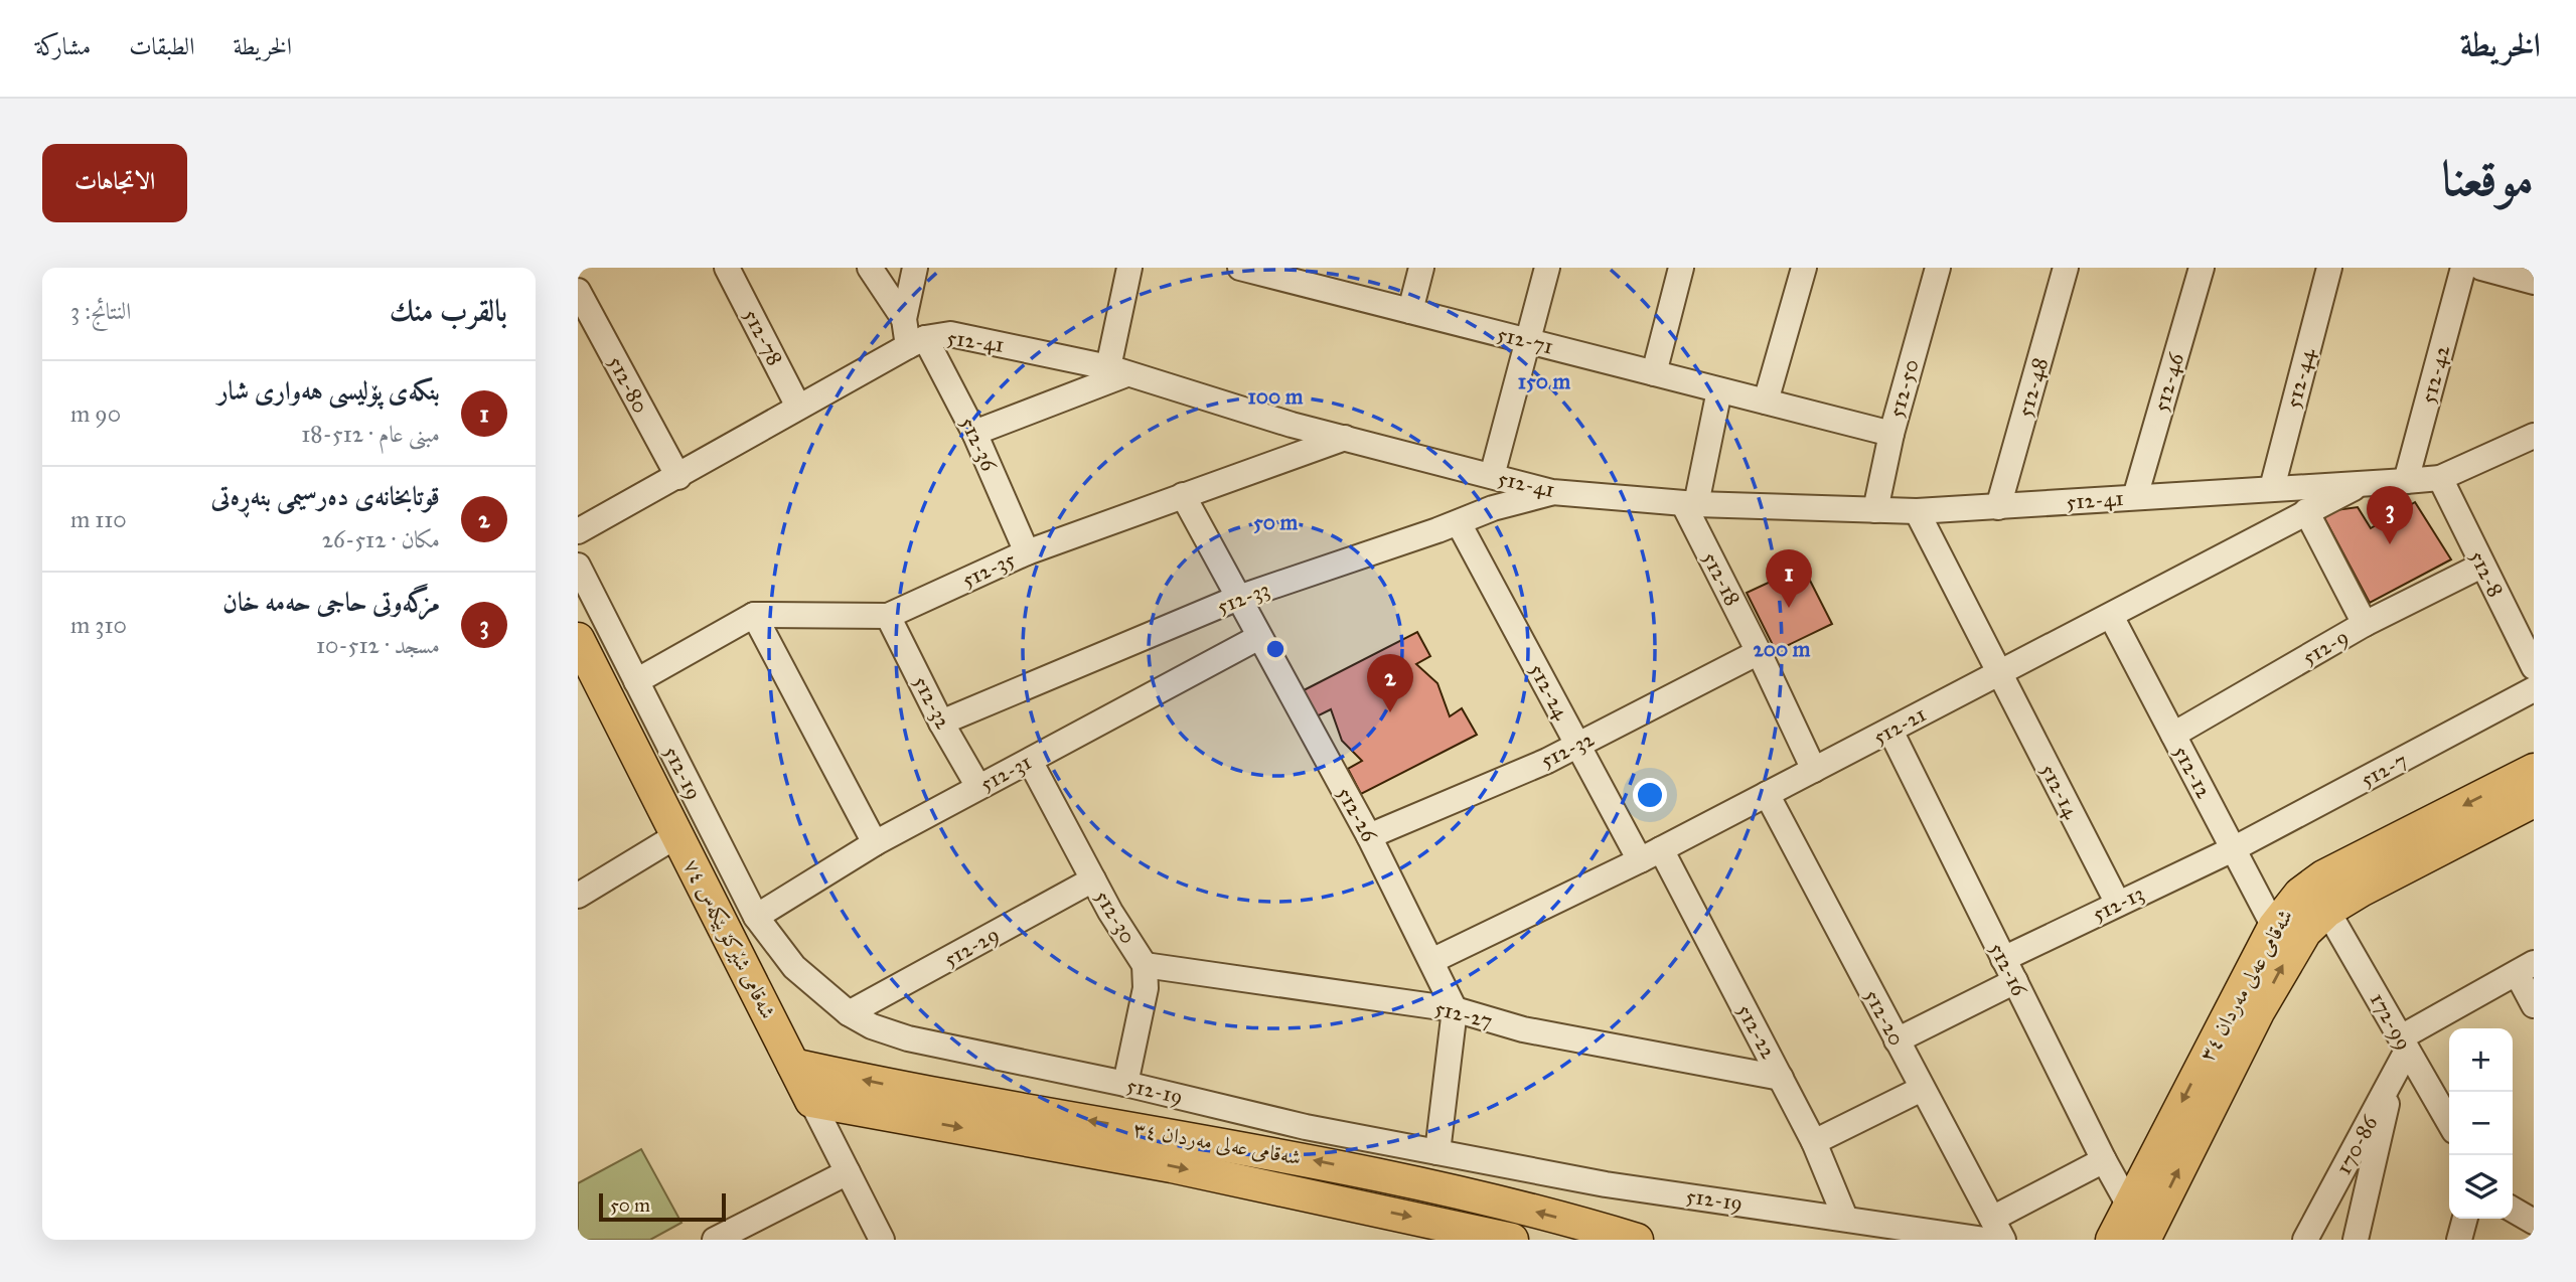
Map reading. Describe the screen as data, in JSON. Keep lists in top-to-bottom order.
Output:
{
  "streets": {
    "main road": ["شەقامی شێرکۆ بێکەس ٧٤", "شەقامی عەلی مەردان ٣٤"],
    "street": [
      "512-78",
      "512-71",
      "512-41",
      "512-42",
      "512-44",
      "512-46",
      "512-80",
      "512-48",
      "512-50",
      "512-36",
      "512-35",
      "512-8",
      "512-18",
      "512-33",
      "512-9",
      "512-24",
      "512-32",
      "512-21",
      "512-7",
      "512-12",
      "512-19",
      "512-31",
      "512-14",
      "512-26",
      "512-13",
      "512-30",
      "512-29",
      "512-16",
      "512-27",
      "512-20",
      "172-99",
      "512-22",
      "170-86"
    ]
  },
  "crossings": [
    ["512-78", "512-41"],
    ["512-71", "512-50"],
    ["512-41", "512-42"],
    ["512-41", "512-44"],
    ["512-41", "512-46"],
    ["512-41", "512-80"],
    ["512-41", "512-48"],
    ["512-41", "512-50"],
    ["512-41", "512-36"],
    ["512-41", "512-35"],
    ["512-41", "512-8"],
    ["512-41", "512-18"],
    ["512-41", "512-33"],
    ["512-41", "512-21"],
    ["512-41", "512-14"],
    ["512-36", "512-35"],
    ["512-35", "512-32"],
    ["512-35", "512-19"],
    ["512-35", "512-26"],
    ["512-8", "512-9"],
    ["512-18", "512-32"],
    ["512-18", "512-21"],
    ["512-33", "512-24"],
    ["512-33", "512-32"],
    ["512-33", "512-26"],
    ["512-9", "512-12"],
    ["512-24", "512-32"],
    ["512-24", "512-21"],
    ["512-24", "512-22"],
    ["512-32", "512-31"],
    ["512-32", "512-26"],
    ["512-21", "512-12"],
    ["512-21", "512-14"],
    ["512-21", "512-26"],
    ["512-21", "512-16"],
    ["512-21", "512-20"],
    ["512-21", "512-22"],
    ["512-7", "512-12"],
    ["512-7", "512-13"],
    ["512-12", "512-13"],
    ["512-12", "شەقامی عەلی مەردان ٣٤"],
    ["512-19", "512-31"],
    ["512-19", "512-30"],
    ["512-19", "512-29"],
    ["512-19", "512-20"],
    ["512-19", "512-22"],
    ["512-31", "512-26"],
    ["512-31", "512-30"],
    ["512-14", "512-13"],
    ["512-26", "512-27"],
    ["512-13", "512-16"],
    ["512-13", "512-20"],
    ["512-30", "512-29"],
    ["512-30", "512-27"],
    ["شەقامی شێرکۆ بێکەس ٧٤", "شەقامی عەلی مەردان ٣٤"],
    ["512-16", "شەقامی عەلی مەردان ٣٤"],
    ["شەقامی عەلی مەردان ٣٤", "172-99"],
    ["512-27", "512-22"],
    ["172-99", "170-86"]
  ],
  "scale_bar": "50 m",
  "page": {
    "header": "الخريطة",
    "nav": ["الخريطة", "الطبقات", "مشاركة"],
    "title": "موقعنا",
    "buttons": "الاتجاهات",
    "heading": ["بالقرب منك", "النتائج: 3"],
    "list": [
      {
        "mark": "1",
        "name": "بنکەی پۆلیسی هەواری شار",
        "note": "مبنى عام · 512-18",
        "value": "90 m"
      },
      {
        "mark": "2",
        "name": "قوتابخانەی دەرسیمی بنەڕەتی",
        "note": "مكان · 512-26",
        "value": "110 m"
      },
      {
        "mark": "3",
        "name": "مزگەوتی حاجی حەمە خان",
        "note": "مسجد · 512-10",
        "value": "310 m"
      }
    ],
    "pins": ["3", "1", "2"],
    "map_buttons": ["+", "−"],
    "scale": "50 m"
  },
  "rings": [
    "150 m",
    "100 m",
    "50 m",
    "200 m"
  ]
}
